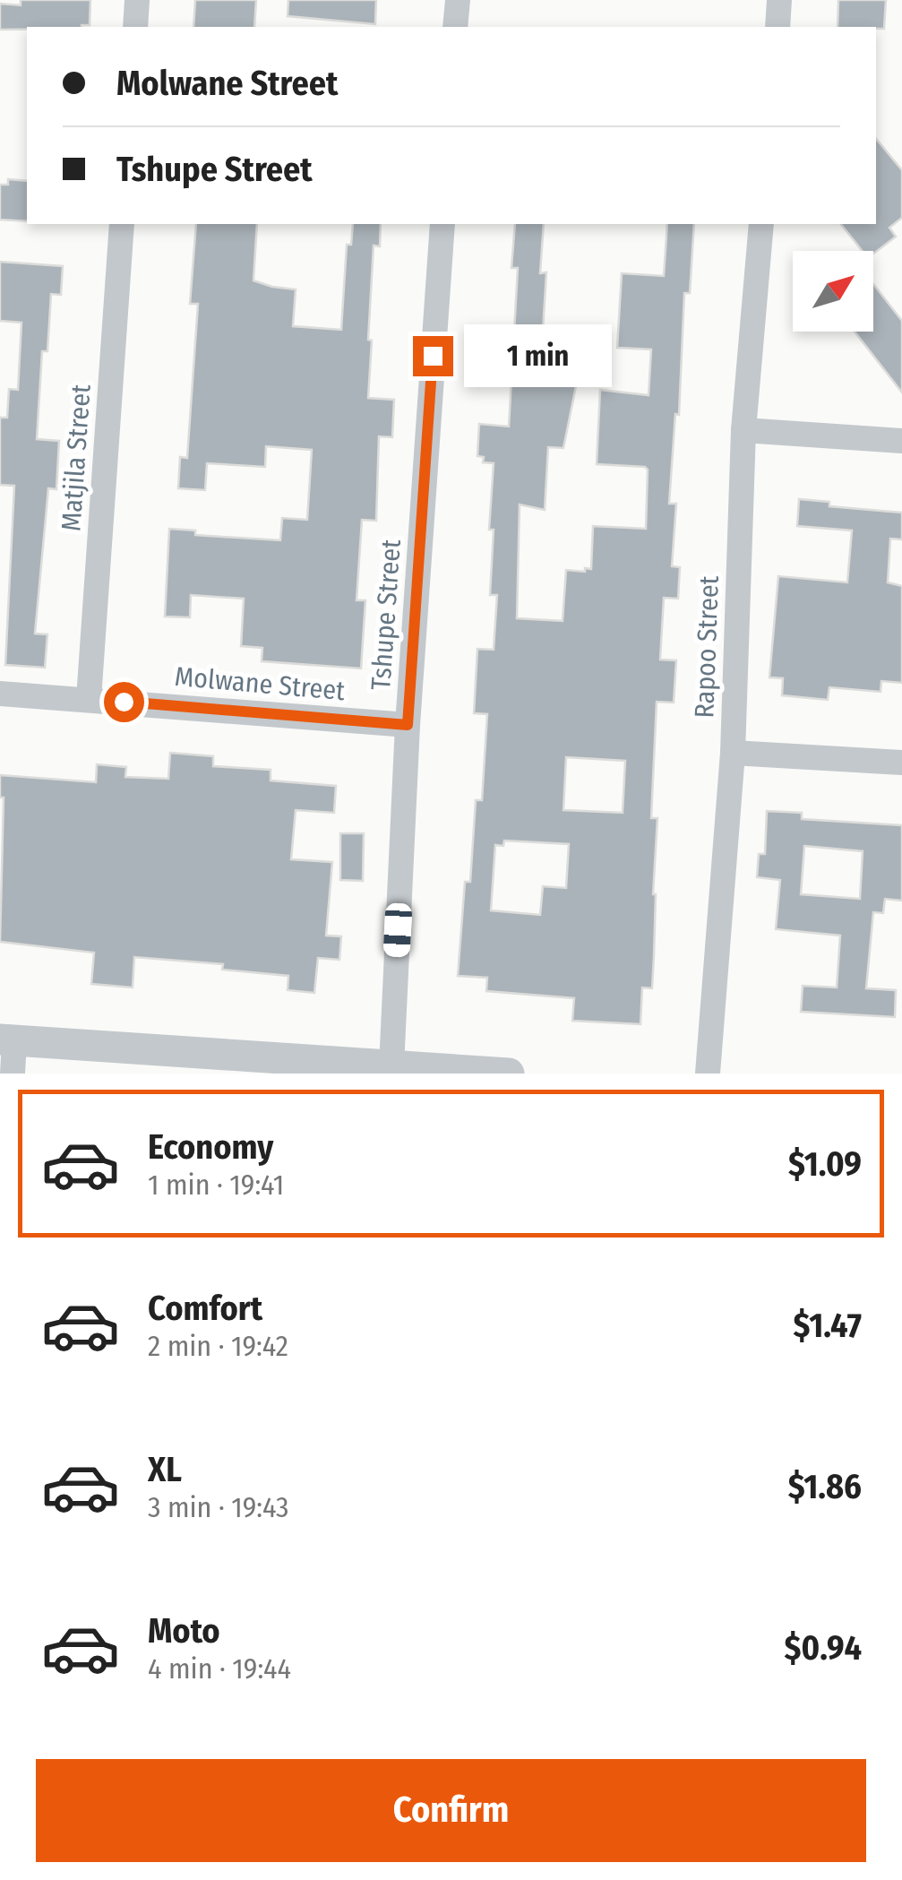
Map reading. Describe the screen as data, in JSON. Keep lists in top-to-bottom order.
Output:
{
  "streets": {
    "street": [
      "Matjila Street",
      "Tshupe Street",
      "Rapoo Street",
      "Molwane Street"
    ]
  },
  "crossings": [
    ["Matjila Street", "Molwane Street"],
    ["Tshupe Street", "Molwane Street"]
  ],
  "north": "top right",
  "page": {
    "banner": ["Molwane Street", "Tshupe Street"],
    "bubble": "1 min",
    "list": [
      {
        "name": "Economy",
        "note": "1 min · 19:41",
        "value": "$1.09"
      },
      {
        "name": "Comfort",
        "note": "2 min · 19:42",
        "value": "$1.47"
      },
      {
        "name": "XL",
        "note": "3 min · 19:43",
        "value": "$1.86"
      },
      {
        "name": "Moto",
        "note": "4 min · 19:44",
        "value": "$0.94"
      }
    ],
    "buttons": "Confirm"
  }
}
